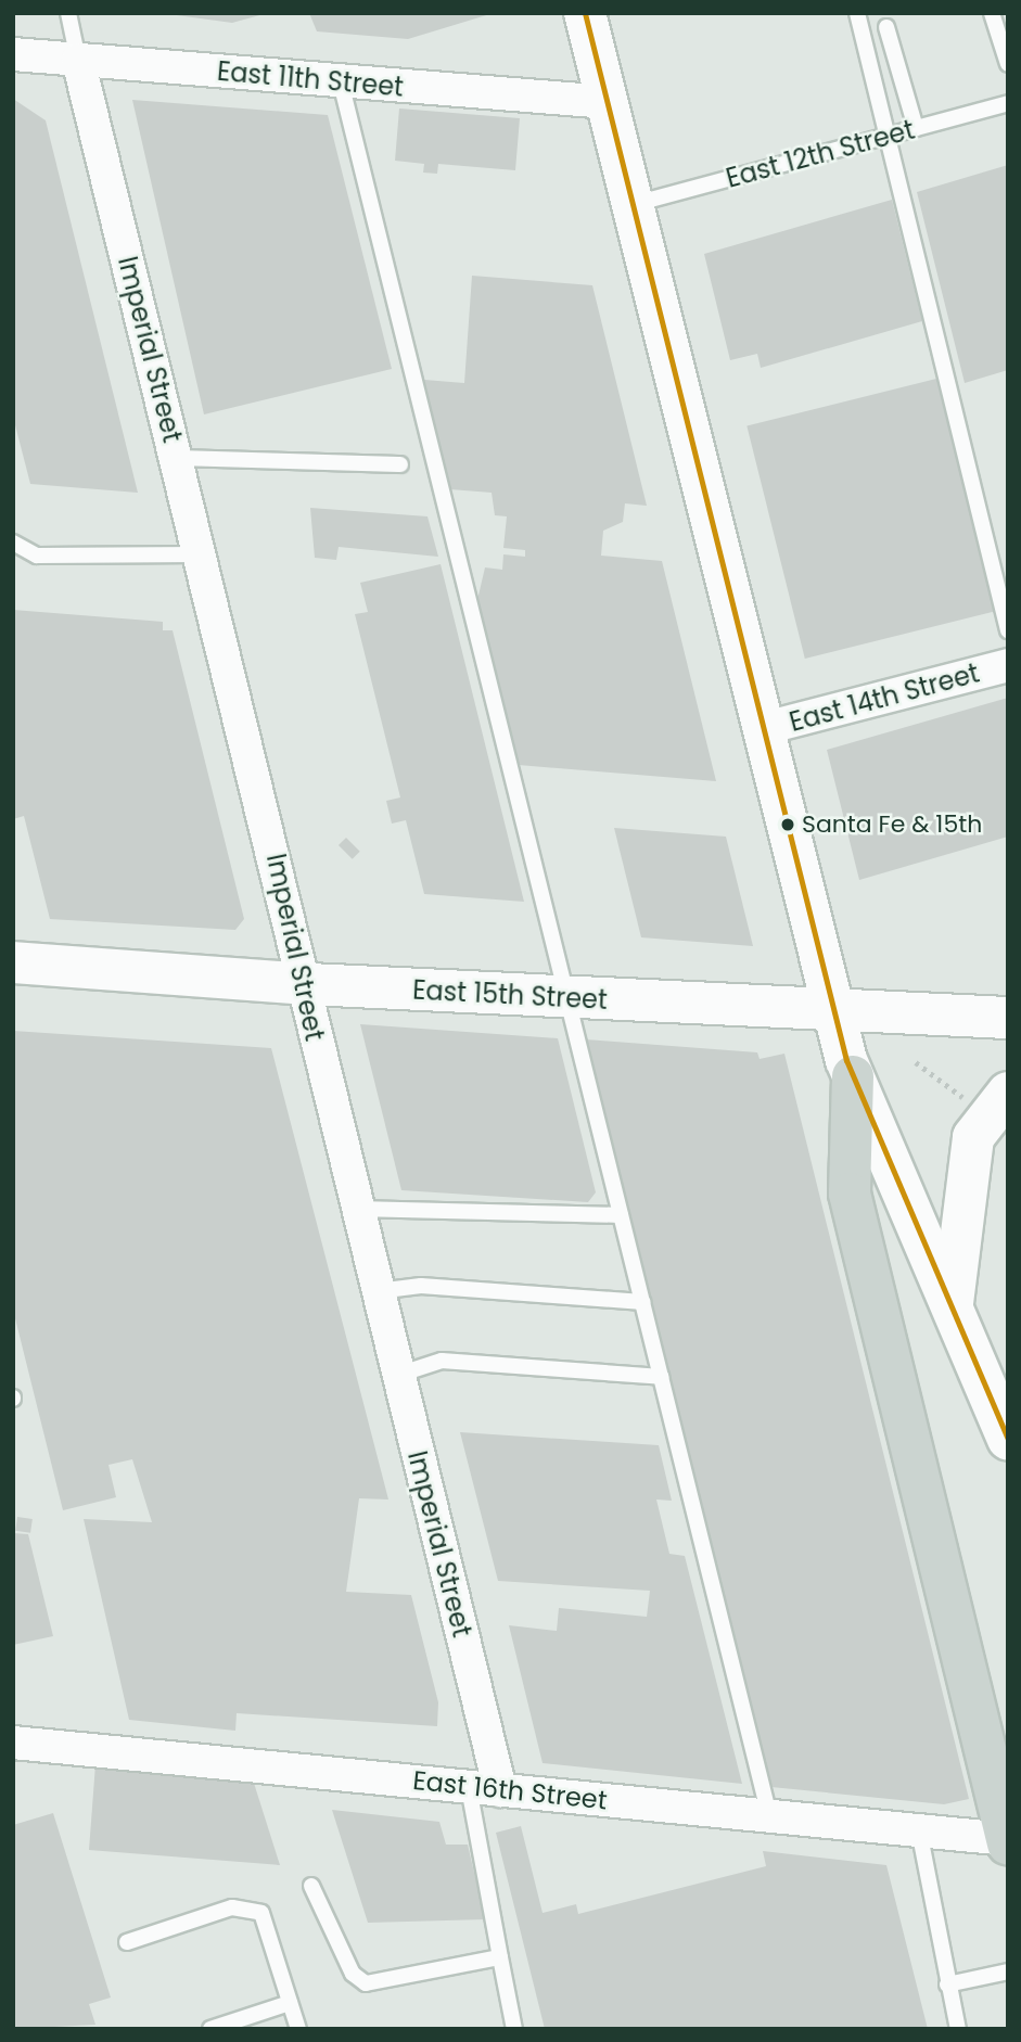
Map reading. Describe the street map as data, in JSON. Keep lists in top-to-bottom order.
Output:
{
  "streets": {
    "main road": ["East 15th Street"],
    "street": [
      "East 11th Street",
      "Imperial Street",
      "East 14th Street",
      "East 16th Street"
    ],
    "lane": ["East 12th Street"]
  },
  "crossings": [
    ["East 11th Street", "Imperial Street"],
    ["Imperial Street", "East 15th Street"],
    ["Imperial Street", "East 16th Street"]
  ],
  "places": ["Santa Fe & 15th"]
}
